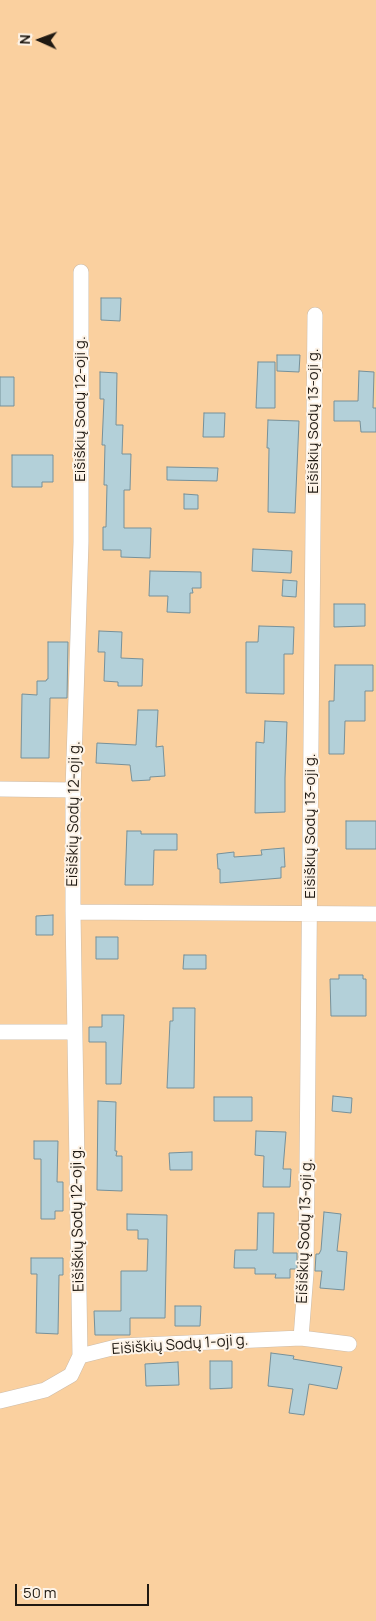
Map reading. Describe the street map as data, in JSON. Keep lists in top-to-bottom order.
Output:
{
  "streets": {
    "street": ["Eišiškių Sodų 12-oji g.", "Eišiškių Sodų 13-oji g.", "Eišiškių Sodų 1-oji g."]
  },
  "crossings": [
    ["Eišiškių Sodų 12-oji g.", "Eišiškių Sodų 1-oji g."],
    ["Eišiškių Sodų 13-oji g.", "Eišiškių Sodų 1-oji g."]
  ],
  "scale_bar": "50 m",
  "north": "left"
}
